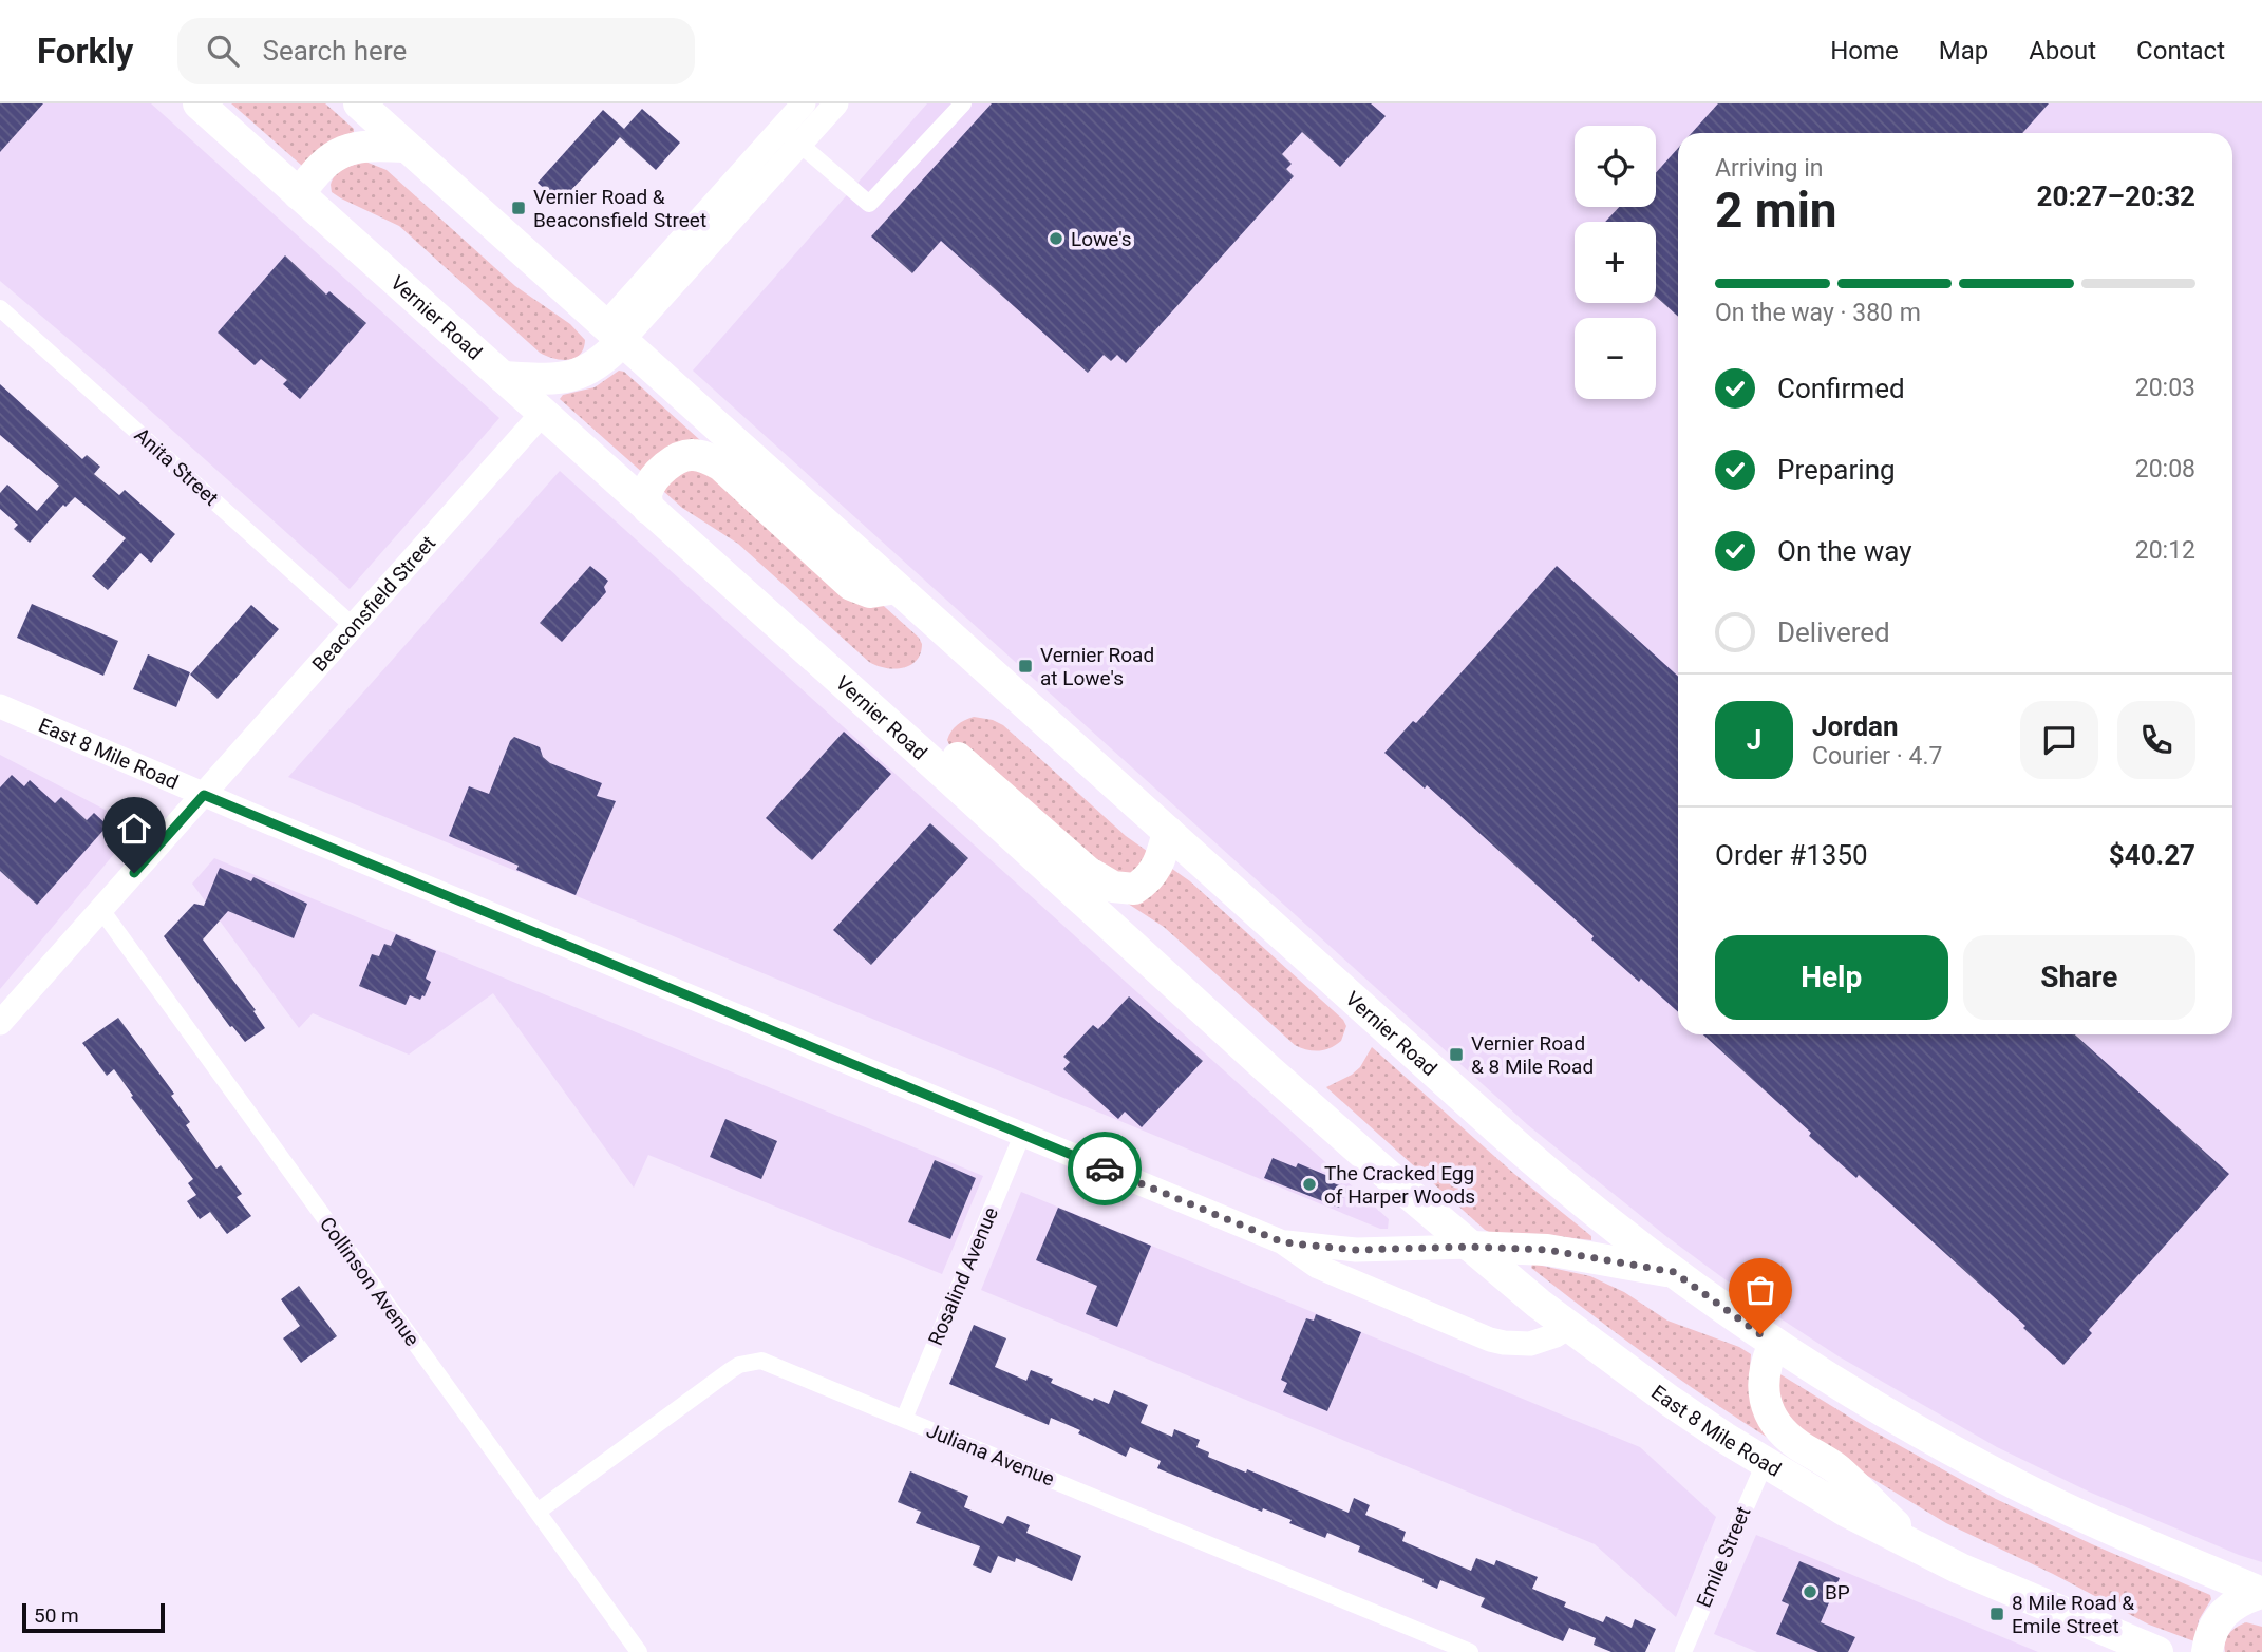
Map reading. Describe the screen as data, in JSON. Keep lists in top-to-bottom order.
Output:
{
  "streets": {
    "highway": ["Vernier Road", "East 8 Mile Road"],
    "street": [
      "Anita Street",
      "Beaconsfield Street",
      "Rosalind Avenue",
      "Collinson Avenue",
      "Juliana Avenue",
      "Emile Street"
    ]
  },
  "crossings": [
    ["Vernier Road", "Beaconsfield Street"],
    ["Vernier Road", "East 8 Mile Road"],
    ["Anita Street", "Beaconsfield Street"],
    ["Beaconsfield Street", "East 8 Mile Road"],
    ["Beaconsfield Street", "Collinson Avenue"],
    ["East 8 Mile Road", "Rosalind Avenue"],
    ["East 8 Mile Road", "Emile Street"],
    ["Rosalind Avenue", "Juliana Avenue"],
    ["Collinson Avenue", "Juliana Avenue"]
  ],
  "places": {
    "transit": [
      "Vernier Road & Beaconsfield Street",
      "Vernier Road at Lowe's",
      "Vernier Road & 8 Mile Road",
      "8 Mile Road & Emile Street"
    ],
    "other": ["Lowe's", "The Cracked Egg of Harper Woods", "BP"]
  },
  "scale_bar": "50 m",
  "page": {
    "header": "Forkly",
    "search": "Search here",
    "nav": [
      "Home",
      "Map",
      "About",
      "Contact"
    ],
    "map_buttons": ["+", "−"],
    "heading": ["2 min", "Arriving in", "20:27–20:32"],
    "panel": [
      "Jordan",
      "Courier · 4.7",
      "Order #1350",
      "$40.27"
    ],
    "bar": "On the way · 380 m",
    "list": [
      ["Confirmed", "20:03"],
      ["Preparing", "20:08"],
      ["On the way", "20:12"],
      "Delivered"
    ],
    "round": "J",
    "buttons": ["Help", "Share"],
    "scale": "50 m"
  }
}
